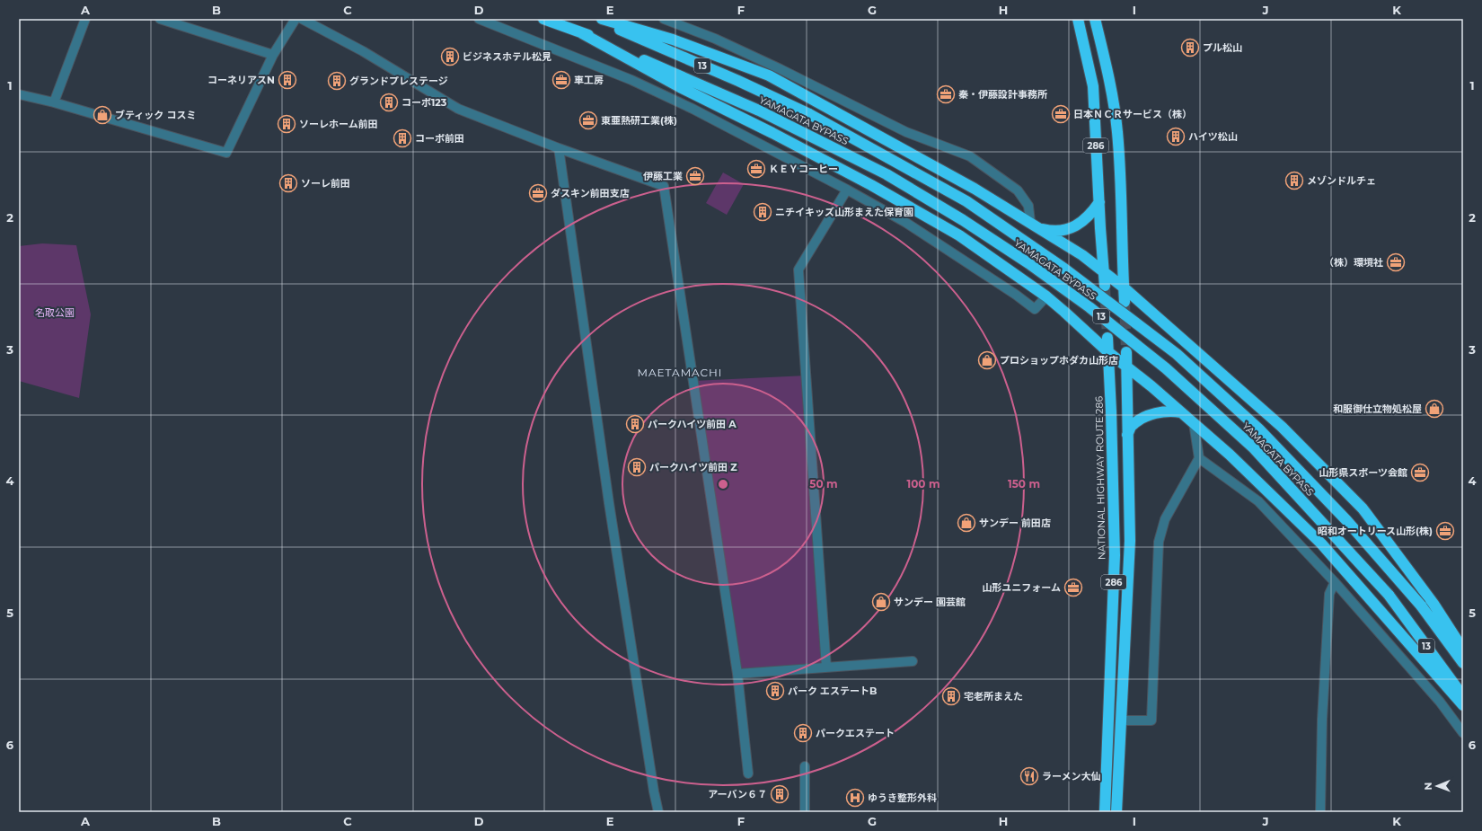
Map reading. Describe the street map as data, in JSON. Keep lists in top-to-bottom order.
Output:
{
  "streets": {
    "highway": [
      "13",
      "YAMAGATA BYPASS",
      "286",
      "NATIONAL HIGHWAY ROUTE 286"
    ]
  },
  "districts": ["MAETAMACHI"],
  "parks": ["名取公園"],
  "places": {
    "building": [
      "プル松山",
      "ビジネスホテル松見",
      "コーネリアスN",
      "グランドプレステージ",
      "コーポ123",
      "ソーレホーム前田",
      "ハイツ松山",
      "コーポ前田",
      "メゾンドルチェ",
      "ソーレ前田",
      "ニチイキッズ山形まえた保育園",
      "パークハイツ前田 A",
      "パークハイツ前田 Z",
      "パーク エステートB",
      "宅老所まえた",
      "パークエステート",
      "アーバン６７"
    ],
    "office": [
      "車工房",
      "秦・伊藤設計事務所",
      "日本ＮＣＲサービス（株）",
      "東亜熱研工業(株)",
      "ＫＥＹコーヒー",
      "伊藤工業",
      "ダスキン前田支店",
      "（株）環境社",
      "山形県スポーツ会館",
      "昭和オートリース山形(株)",
      "山形ユニフォーム"
    ],
    "shop": [
      "ブティック コスミ",
      "プロショップホダカ山形店",
      "和服御仕立物処松屋",
      "サンデー 前田店",
      "サンデー 園芸館"
    ],
    "restaurant": ["ラーメン大仙"],
    "hospital": ["ゆうき整形外科"]
  },
  "north": "left",
  "grid": {
    "columns": [
      "A",
      "B",
      "C",
      "D",
      "E",
      "F",
      "G",
      "H",
      "I",
      "J",
      "K"
    ],
    "rows": [
      "1",
      "2",
      "3",
      "4",
      "5",
      "6"
    ]
  },
  "rings": ["50 m", "100 m", "150 m"]
}
